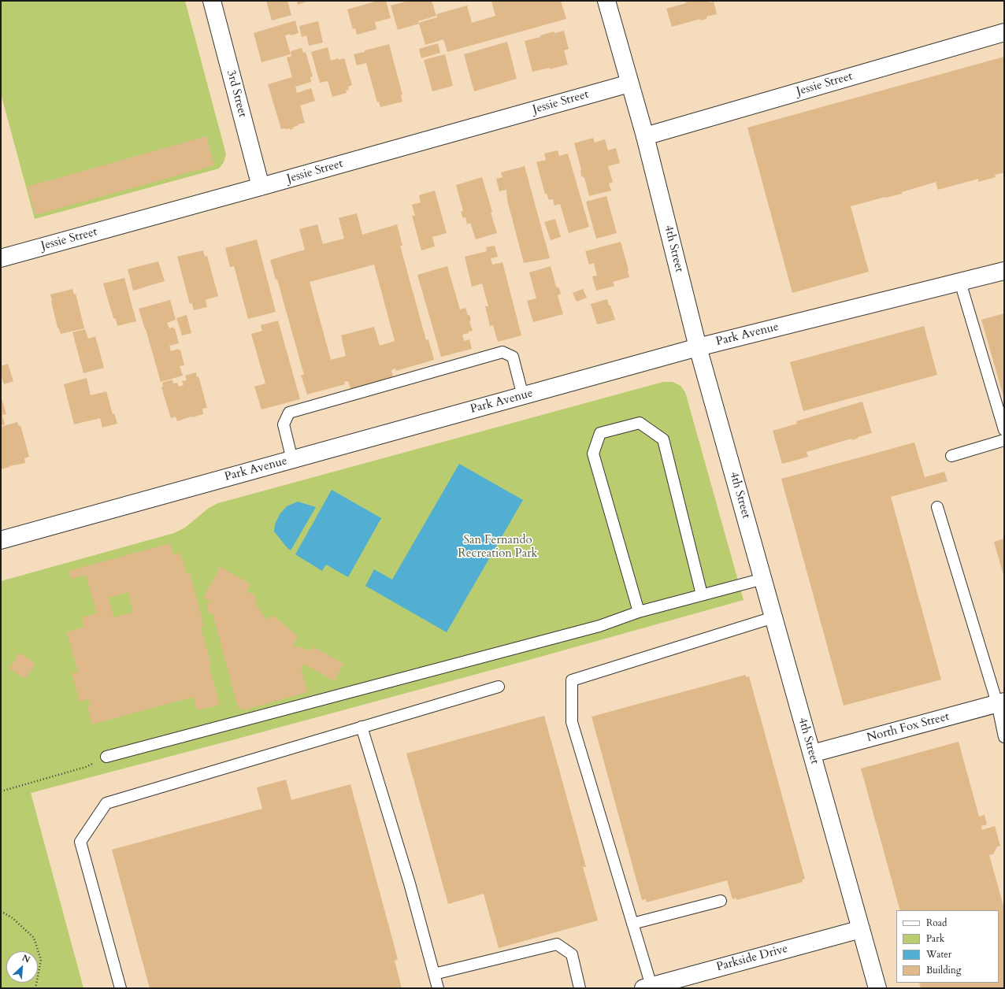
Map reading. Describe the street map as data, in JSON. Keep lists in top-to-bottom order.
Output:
{
  "streets": {
    "street": [
      "Jessie Street",
      "3rd Street",
      "4th Street",
      "Park Avenue",
      "North Fox Street",
      "Parkside Drive"
    ]
  },
  "crossings": [
    ["Jessie Street", "3rd Street"],
    ["Jessie Street", "4th Street"],
    ["4th Street", "Park Avenue"],
    ["4th Street", "North Fox Street"],
    ["4th Street", "Parkside Drive"]
  ],
  "parks": ["San Fernando Recreation Park"],
  "legend": [
    "Road",
    "Park",
    "Water",
    "Building"
  ],
  "north": "top right"
}
